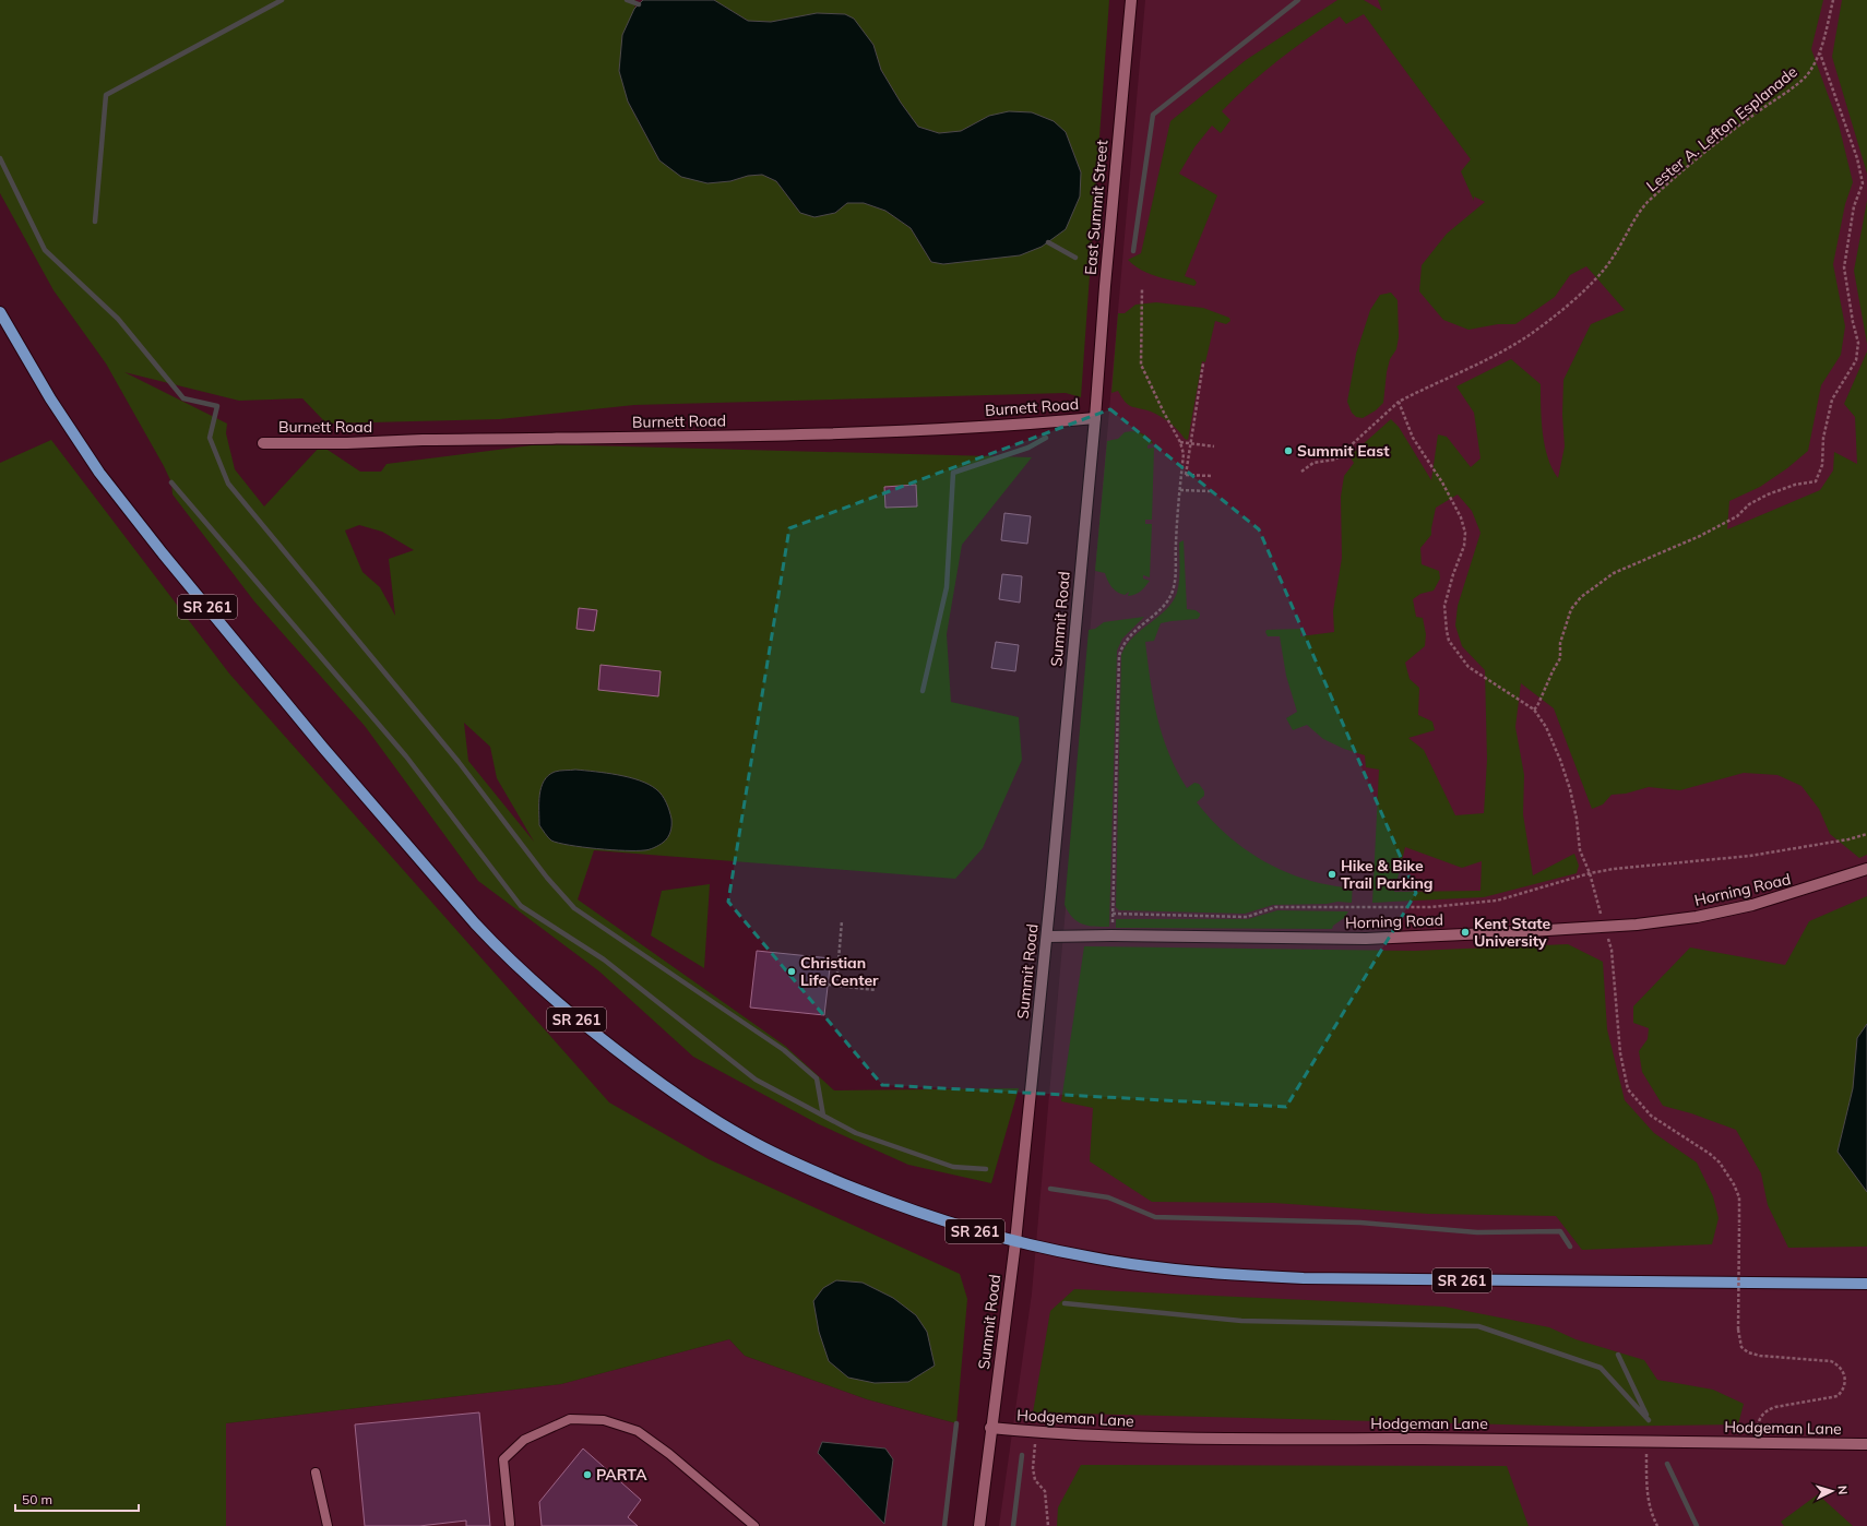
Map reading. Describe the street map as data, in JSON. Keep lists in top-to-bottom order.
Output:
{
  "streets": {
    "main road": ["SR 261"],
    "street": [
      "East Summit Street",
      "Burnett Road",
      "Summit Road",
      "Horning Road",
      "Hodgeman Lane"
    ],
    "path": ["Lester A. Lefton Esplanade"]
  },
  "crossings": [
    ["East Summit Street", "Burnett Road"],
    ["East Summit Street", "Summit Road"],
    ["Burnett Road", "Summit Road"],
    ["SR 261", "Summit Road"],
    ["Summit Road", "Horning Road"],
    ["Summit Road", "Hodgeman Lane"]
  ],
  "places": [
    "Summit East",
    "Hike & Bike Trail Parking",
    "Kent State University",
    "Christian Life Center",
    "PARTA"
  ],
  "scale_bar": "50 m",
  "north": "right"
}
